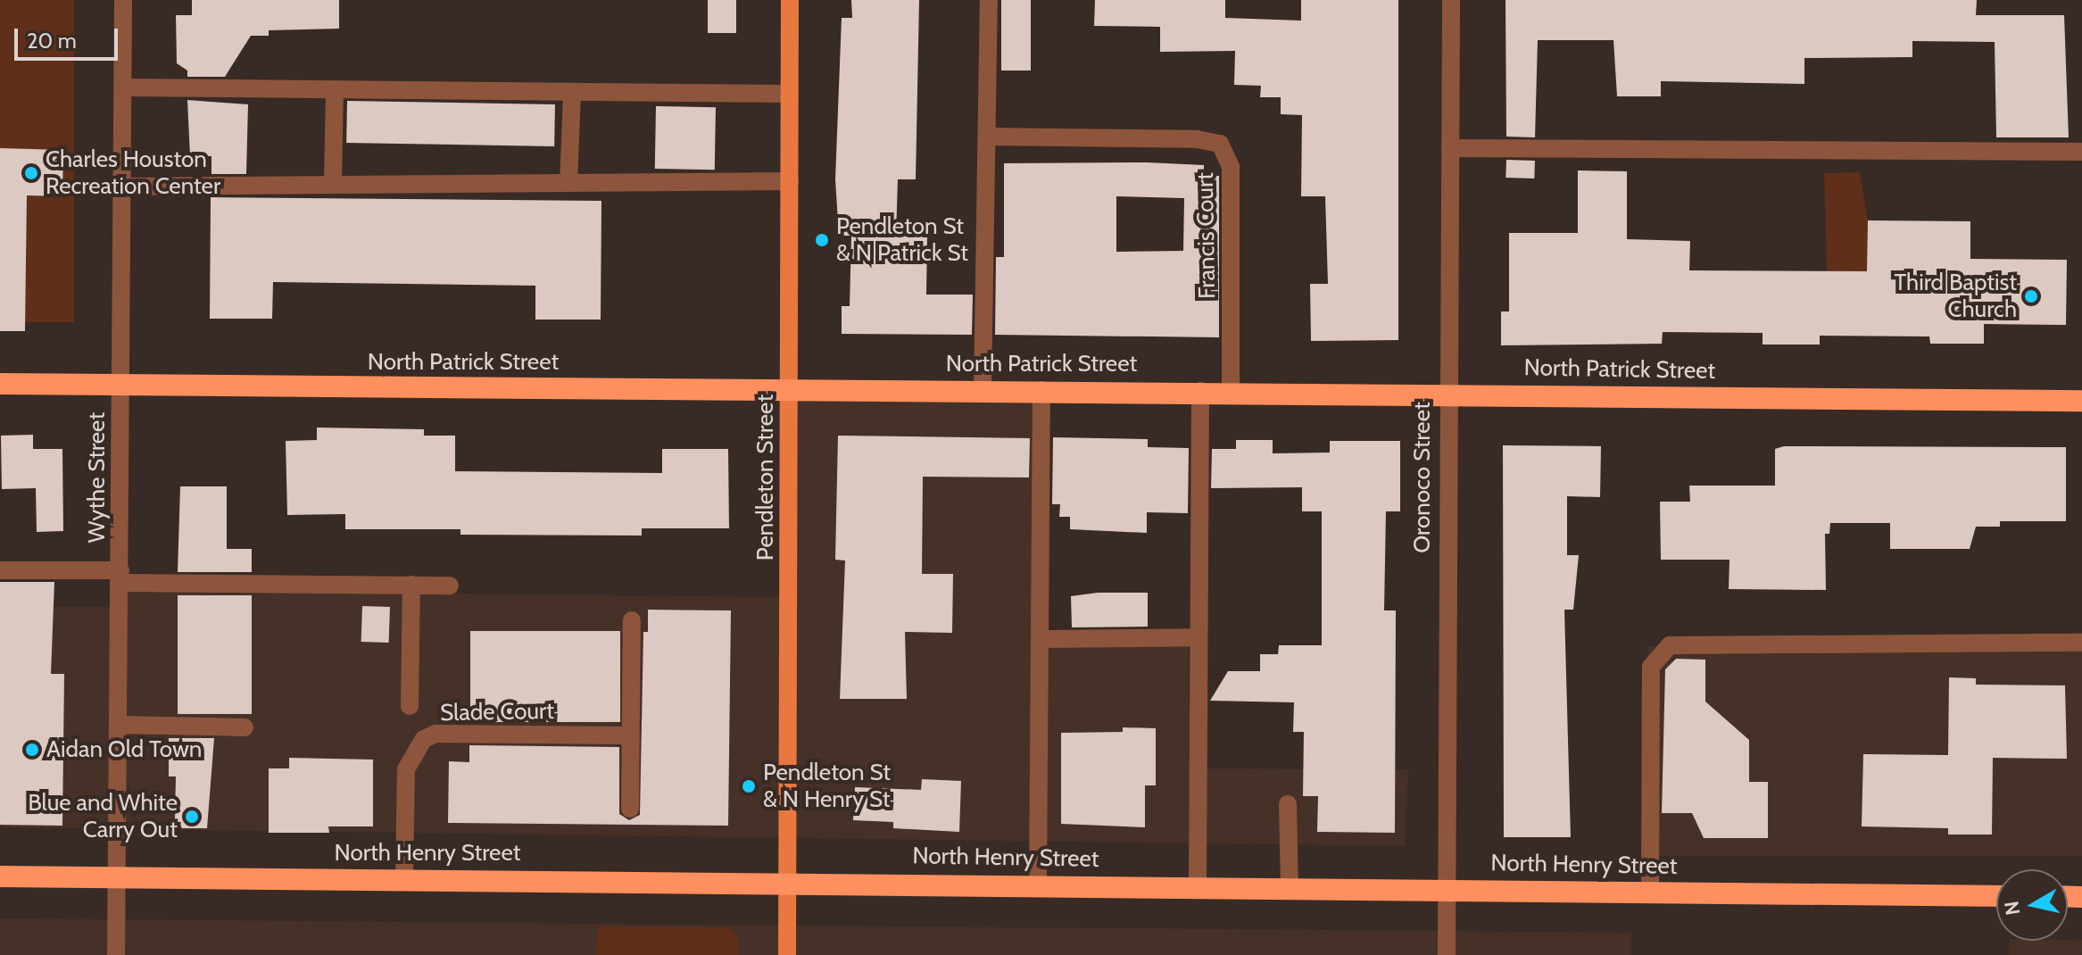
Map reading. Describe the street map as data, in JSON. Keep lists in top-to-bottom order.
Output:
{
  "streets": {
    "highway": ["North Patrick Street", "North Henry Street"],
    "main road": ["Pendleton Street"],
    "street": [
      "Francis Court",
      "Wythe Street",
      "Oronoco Street",
      "Slade Court"
    ]
  },
  "crossings": [
    ["Francis Court", "North Patrick Street"],
    ["North Patrick Street", "Wythe Street"],
    ["North Patrick Street", "Pendleton Street"],
    ["North Patrick Street", "Oronoco Street"],
    ["Wythe Street", "North Henry Street"],
    ["Pendleton Street", "North Henry Street"],
    ["Oronoco Street", "North Henry Street"],
    ["Slade Court", "North Henry Street"]
  ],
  "places": [
    "Charles Houston Recreation Center",
    "Pendleton St & N Patrick St",
    "Third Baptist Church",
    "Aidan Old Town",
    "Pendleton St & N Henry St",
    "Blue and White Carry Out"
  ],
  "scale_bar": "20 m",
  "north": "left"
}
